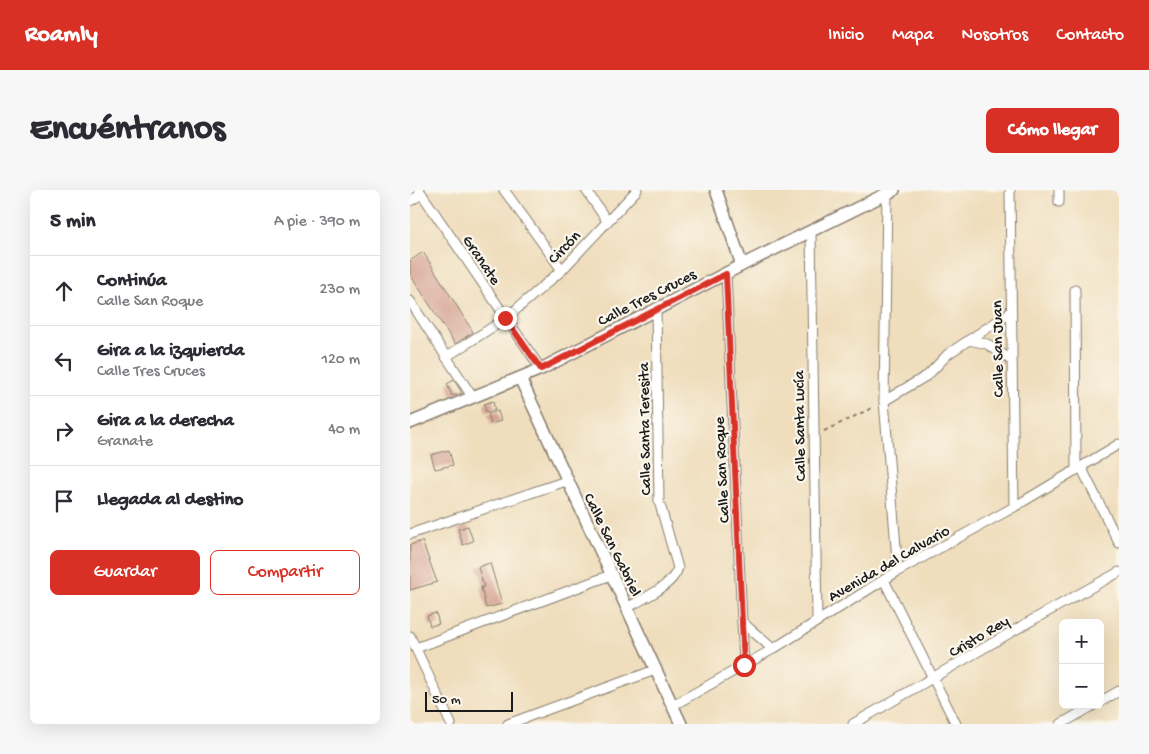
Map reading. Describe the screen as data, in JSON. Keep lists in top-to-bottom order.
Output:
{
  "streets": {
    "street": [
      "Circón",
      "Granate",
      "Calle Tres Cruces",
      "Calle San Juan",
      "Calle Santa Lucía",
      "Calle Santa Teresita",
      "Calle San Roque",
      "Calle San Gabriel",
      "Avenida del Calvario",
      "Cristo Rey"
    ]
  },
  "crossings": [
    ["Circón", "Granate"],
    ["Granate", "Calle Tres Cruces"],
    ["Calle Tres Cruces", "Calle Santa Lucía"],
    ["Calle Tres Cruces", "Calle Santa Teresita"],
    ["Calle Tres Cruces", "Calle San Roque"],
    ["Calle Tres Cruces", "Calle San Gabriel"],
    ["Calle San Juan", "Avenida del Calvario"],
    ["Calle Santa Lucía", "Avenida del Calvario"],
    ["Calle Santa Teresita", "Calle San Gabriel"],
    ["Calle San Roque", "Avenida del Calvario"],
    ["Calle San Gabriel", "Avenida del Calvario"]
  ],
  "scale_bar": "50 m",
  "page": {
    "header": "Roamly",
    "nav": [
      "Inicio",
      "Mapa",
      "Nosotros",
      "Contacto"
    ],
    "buttons": [
      "Cómo llegar",
      ["Guardar", "Compartir"]
    ],
    "title": "Encuéntranos",
    "heading": ["5 min", "A pie · 390 m"],
    "list": [
      ["Continúa", "Calle San Roque", "230 m"],
      ["Gira a la izquierda", "Calle Tres Cruces", "120 m"],
      ["Gira a la derecha", "Granate", "40 m"],
      "Llegada al destino"
    ],
    "map_buttons": ["+", "−"],
    "scale": "50 m"
  }
}
